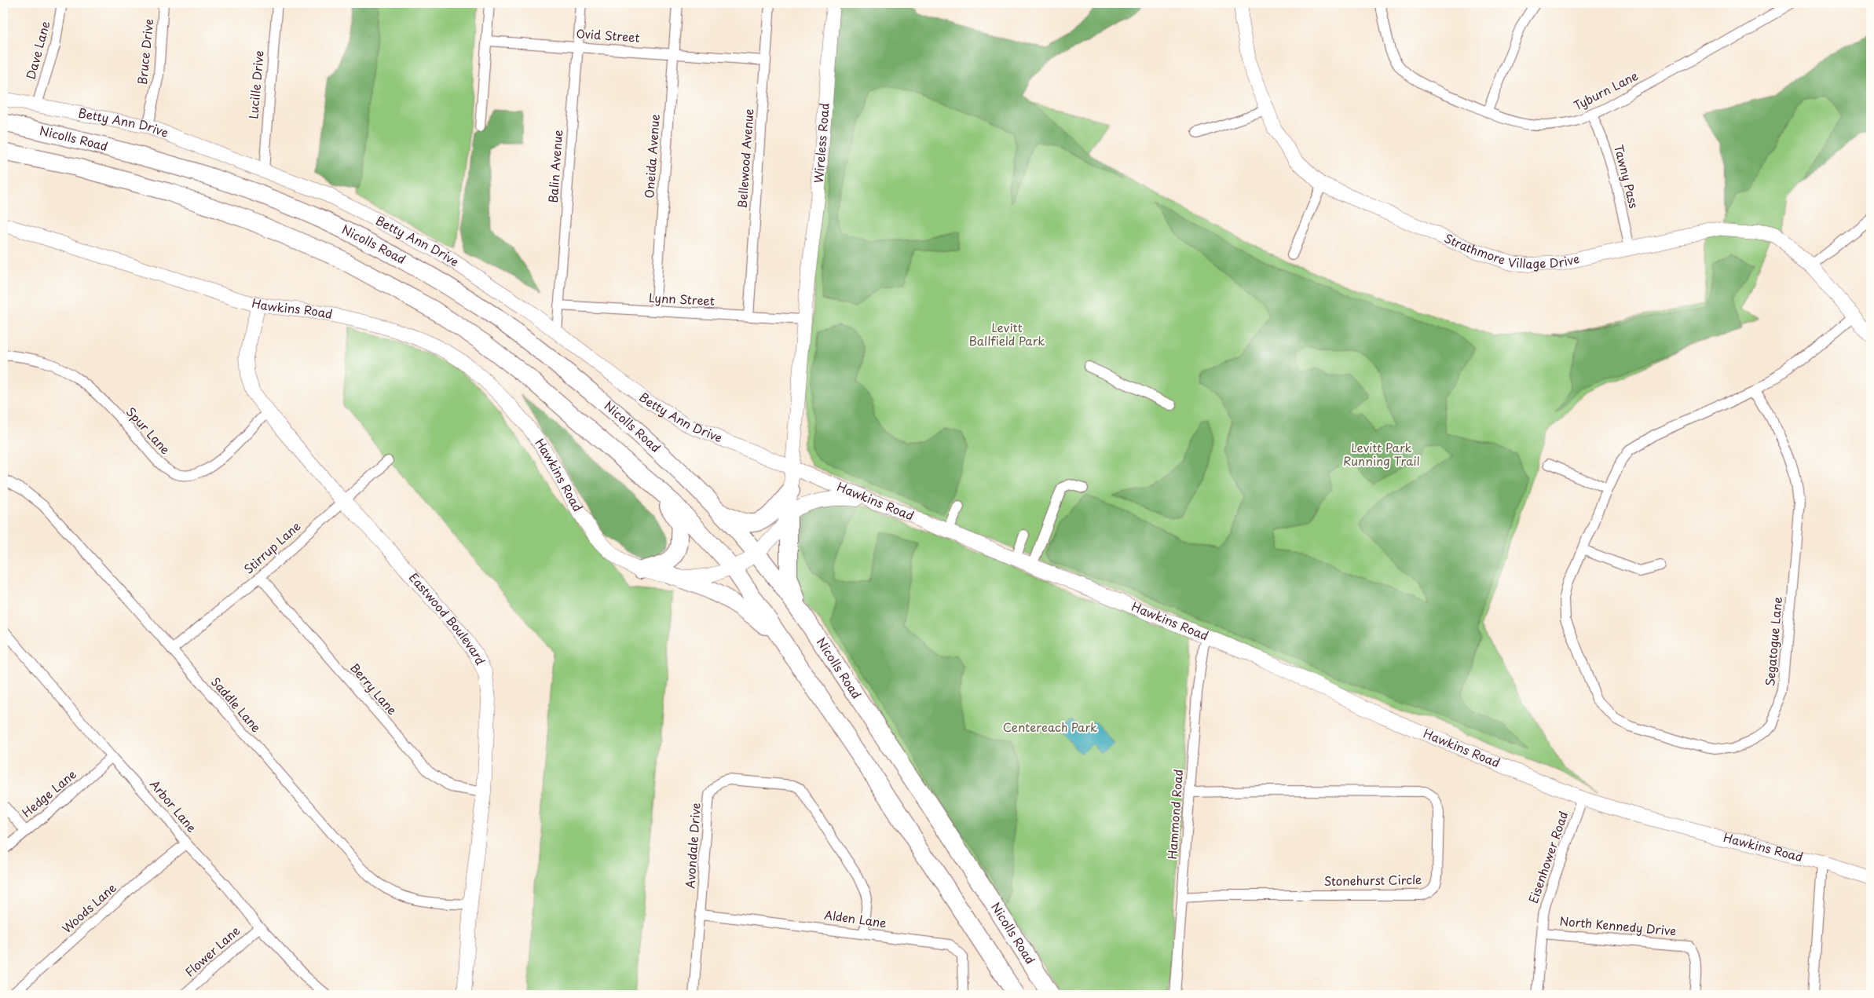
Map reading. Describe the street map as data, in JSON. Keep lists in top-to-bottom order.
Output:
{
  "streets": {
    "highway": ["Nicolls Road"],
    "street": [
      "Ovid Street",
      "Dave Lane",
      "Bruce Drive",
      "Lucille Drive",
      "Tyburn Lane",
      "Betty Ann Drive",
      "Wireless Road",
      "Oneida Avenue",
      "Bellewood Avenue",
      "Balin Avenue",
      "Tawny Pass",
      "Strathmore Village Drive",
      "Lynn Street",
      "Hawkins Road",
      "Spur Lane",
      "Stirrup Lane",
      "Eastwood Boulevard",
      "Segatogue Lane",
      "Berry Lane",
      "Saddle Lane",
      "Hedge Lane",
      "Arbor Lane",
      "Hammond Road",
      "Avondale Drive",
      "Eisenhower Road",
      "Stonehurst Circle",
      "Woods Lane",
      "Alden Lane",
      "North Kennedy Drive",
      "Flower Lane"
    ]
  },
  "crossings": [
    ["Ovid Street", "Oneida Avenue"],
    ["Ovid Street", "Bellewood Avenue"],
    ["Ovid Street", "Balin Avenue"],
    ["Dave Lane", "Betty Ann Drive"],
    ["Bruce Drive", "Betty Ann Drive"],
    ["Lucille Drive", "Betty Ann Drive"],
    ["Tyburn Lane", "Tawny Pass"],
    ["Betty Ann Drive", "Wireless Road"],
    ["Betty Ann Drive", "Balin Avenue"],
    ["Betty Ann Drive", "Hawkins Road"],
    ["Nicolls Road", "Hawkins Road"],
    ["Wireless Road", "Lynn Street"],
    ["Wireless Road", "Hawkins Road"],
    ["Oneida Avenue", "Lynn Street"],
    ["Bellewood Avenue", "Lynn Street"],
    ["Balin Avenue", "Lynn Street"],
    ["Tawny Pass", "Strathmore Village Drive"],
    ["Strathmore Village Drive", "Segatogue Lane"],
    ["Hawkins Road", "Eastwood Boulevard"],
    ["Hawkins Road", "Hammond Road"],
    ["Hawkins Road", "Eisenhower Road"],
    ["Spur Lane", "Eastwood Boulevard"],
    ["Stirrup Lane", "Eastwood Boulevard"],
    ["Stirrup Lane", "Berry Lane"],
    ["Stirrup Lane", "Saddle Lane"],
    ["Eastwood Boulevard", "Berry Lane"],
    ["Eastwood Boulevard", "Saddle Lane"],
    ["Hedge Lane", "Arbor Lane"],
    ["Arbor Lane", "Woods Lane"],
    ["Arbor Lane", "Flower Lane"],
    ["Hammond Road", "Stonehurst Circle"],
    ["Avondale Drive", "Alden Lane"],
    ["Eisenhower Road", "North Kennedy Drive"]
  ],
  "parks": ["Levitt Ballfield Park", "Levitt Park Running Trail", "Centereach Park"]
}
